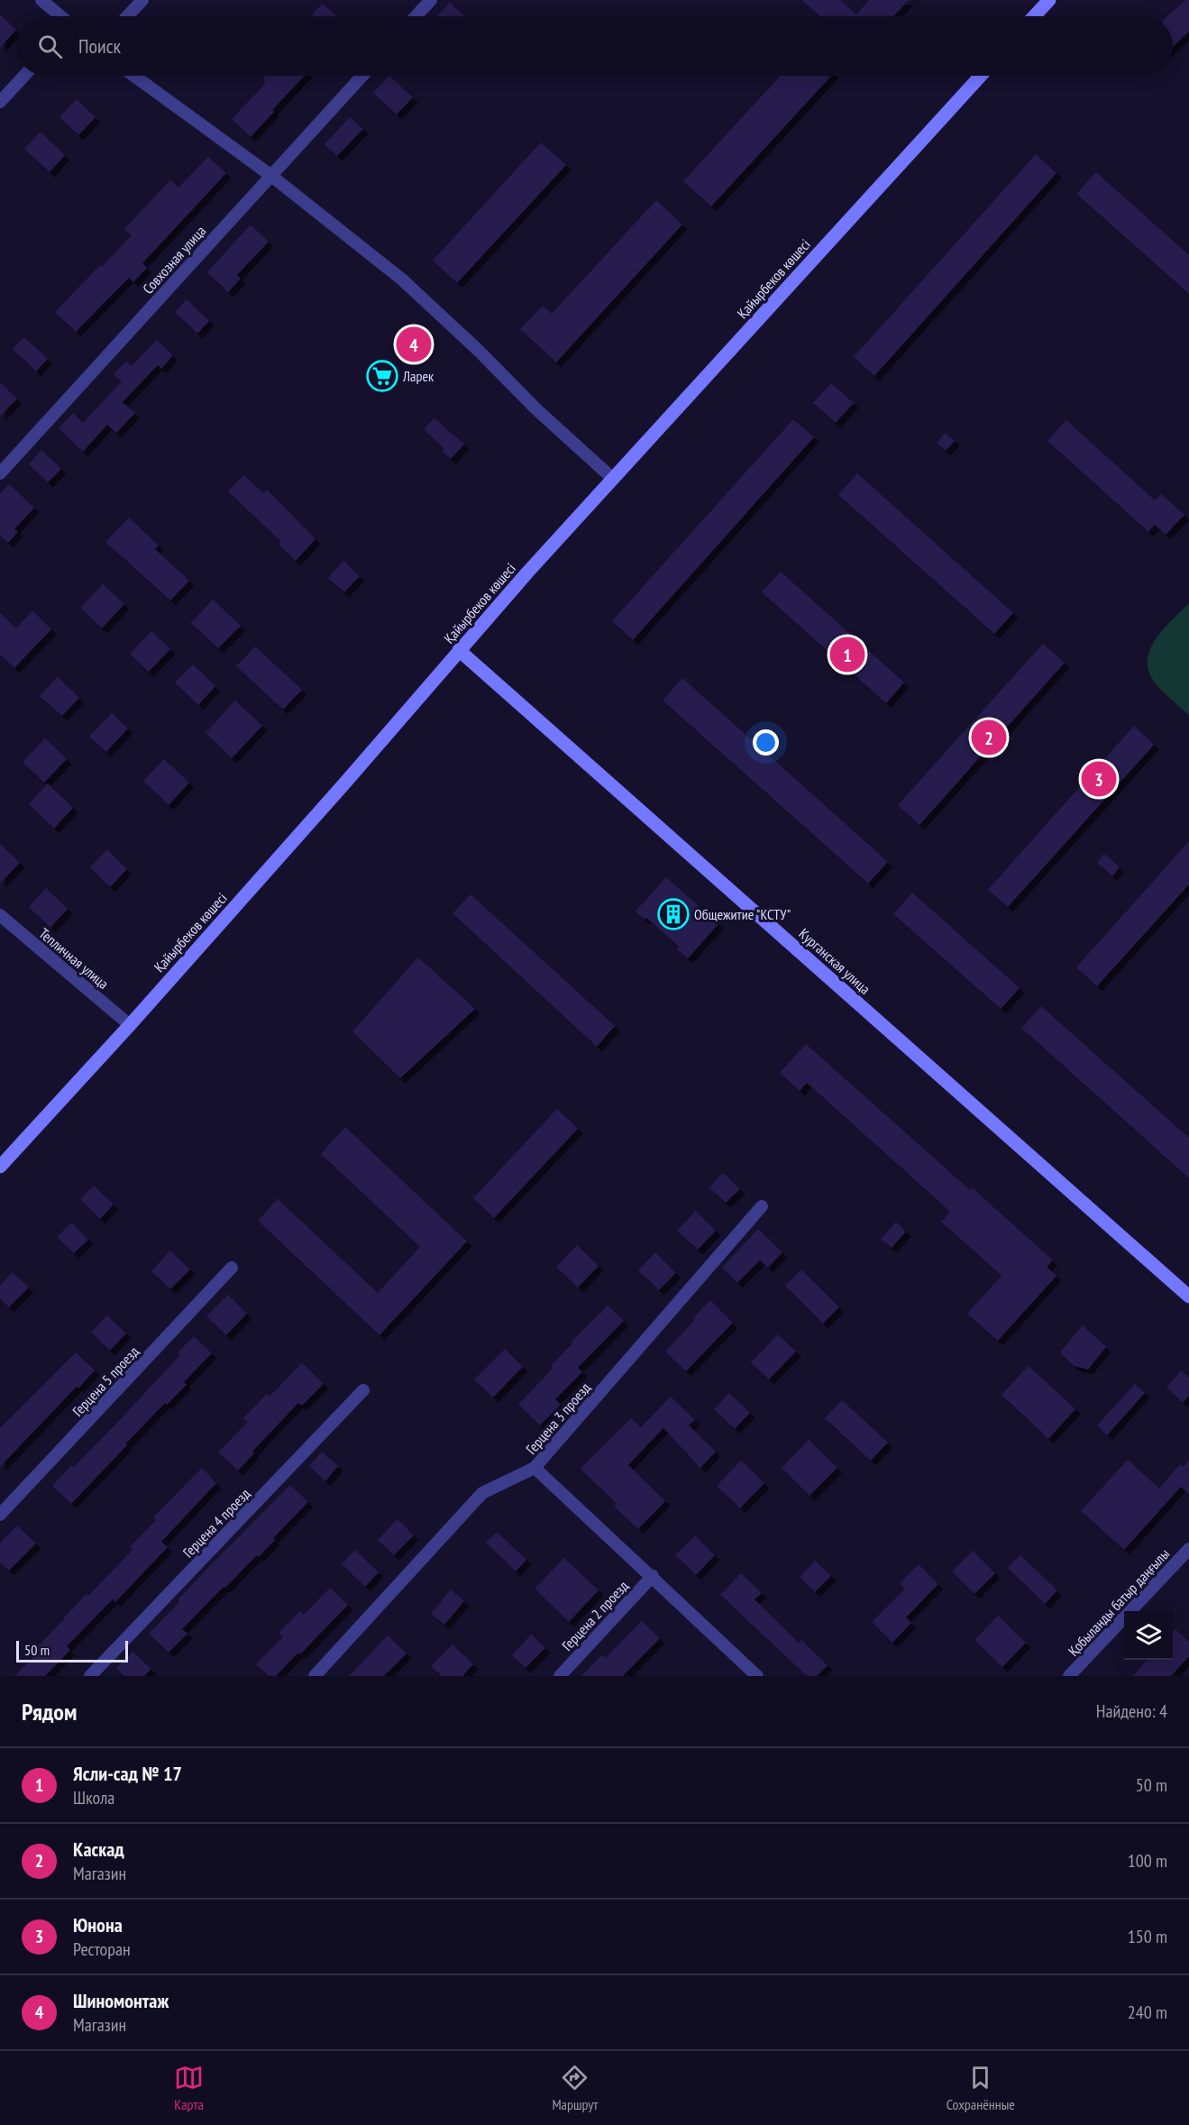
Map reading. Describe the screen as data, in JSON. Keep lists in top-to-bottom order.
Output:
{
  "streets": {
    "main road": ["Қайырбеков көшесі", "Курганская улица"],
    "street": [
      "Совхозная улица",
      "Тепличная улица",
      "Герцена 5 проезд",
      "Герцена 3 проезд",
      "Герцена 4 проезд",
      "Қобыланды батыр даңғылы",
      "Герцена 2 проезд"
    ]
  },
  "crossings": [
    ["Қайырбеков көшесі", "Тепличная улица"],
    ["Қайырбеков көшесі", "Курганская улица"]
  ],
  "places": {
    "supermarket": ["Ларек"],
    "building": ["Общежитие \"КСТУ\""]
  },
  "scale_bar": "50 m",
  "page": {
    "search": "Поиск",
    "pins": [
      "4",
      "1",
      "2",
      "3"
    ],
    "scale": "50 m",
    "heading": ["Рядом", "Найдено: 4"],
    "list": [
      {
        "mark": "1",
        "name": "Ясли-сад № 17",
        "note": "Школа",
        "value": "50 m"
      },
      {
        "mark": "2",
        "name": "Каскад",
        "note": "Магазин",
        "value": "100 m"
      },
      {
        "mark": "3",
        "name": "Юнона",
        "note": "Ресторан",
        "value": "150 m"
      },
      {
        "mark": "4",
        "name": "Шиномонтаж",
        "note": "Магазин",
        "value": "240 m"
      }
    ],
    "nav": ["Карта", "Маршрут", "Сохранённые"]
  }
}
